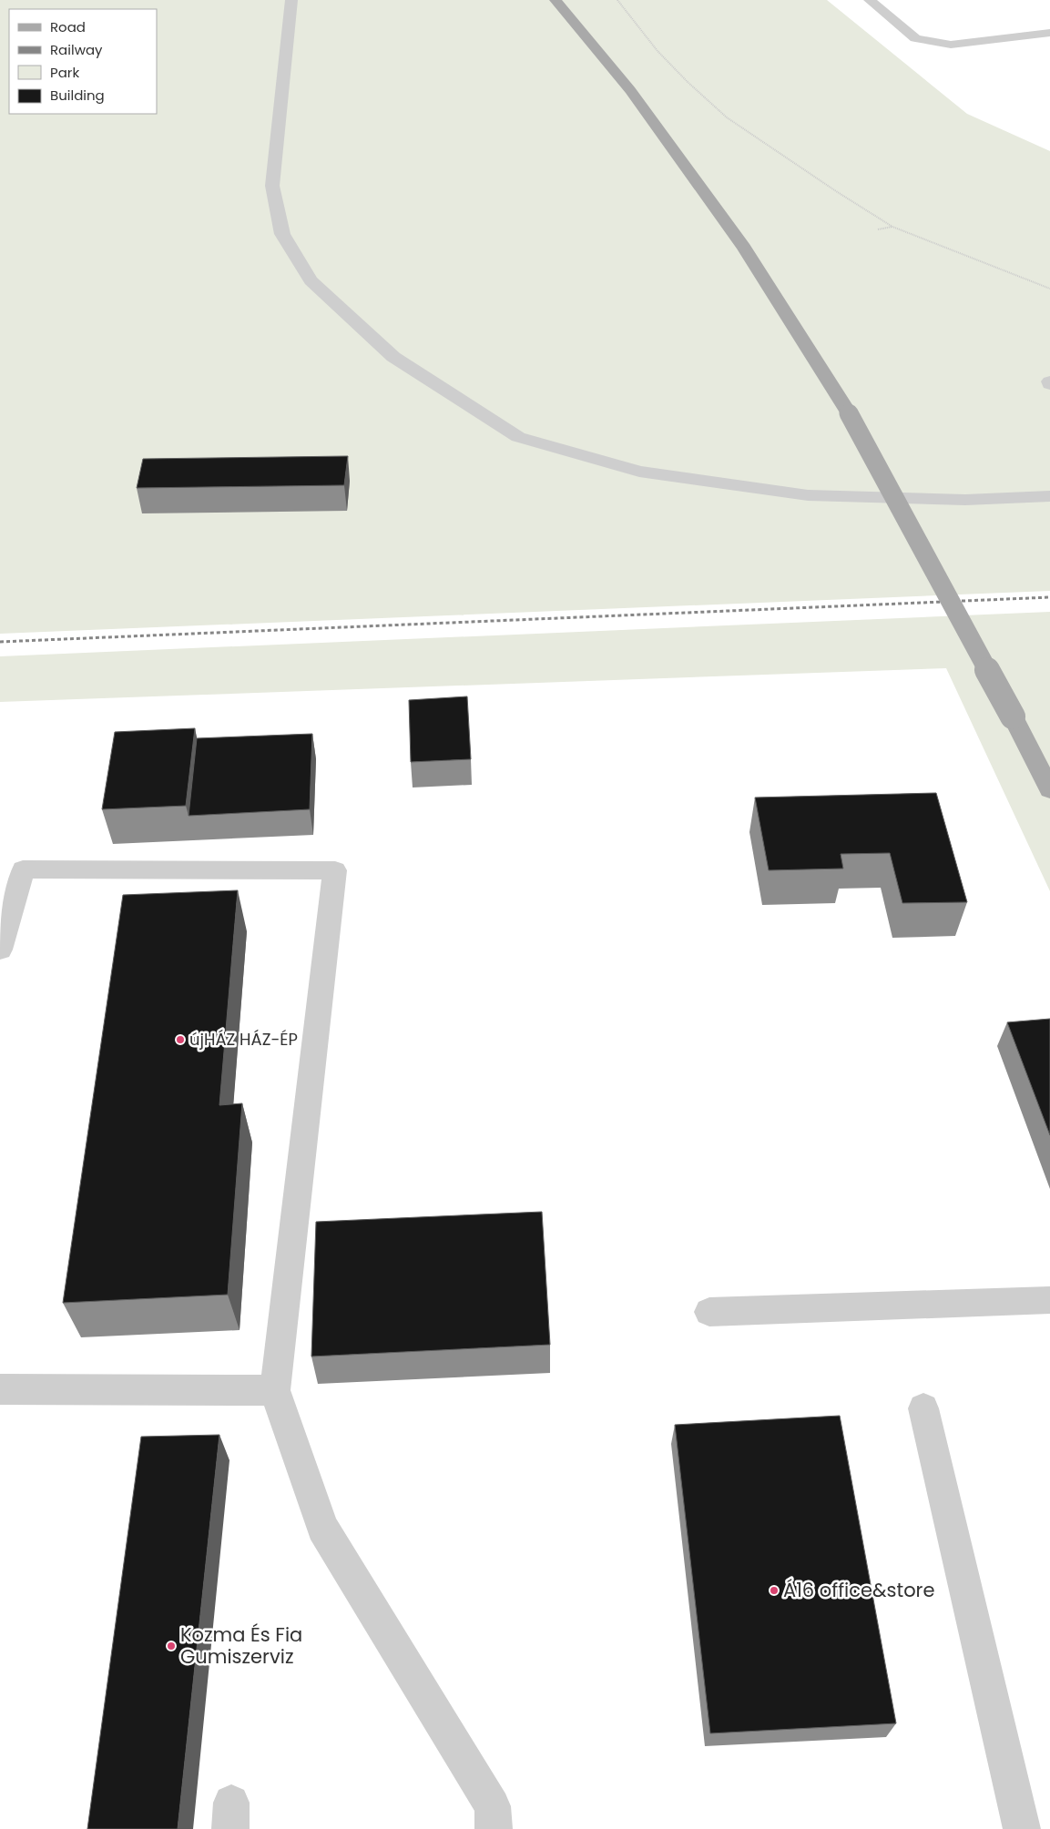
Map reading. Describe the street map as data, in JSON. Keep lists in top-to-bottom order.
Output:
{
  "places": ["újHÁZ HÁZ-ÉP", "Á16 office&store", "Kozma És Fia Gumiszerviz"],
  "legend": [
    "Road",
    "Railway",
    "Park",
    "Building"
  ]
}
